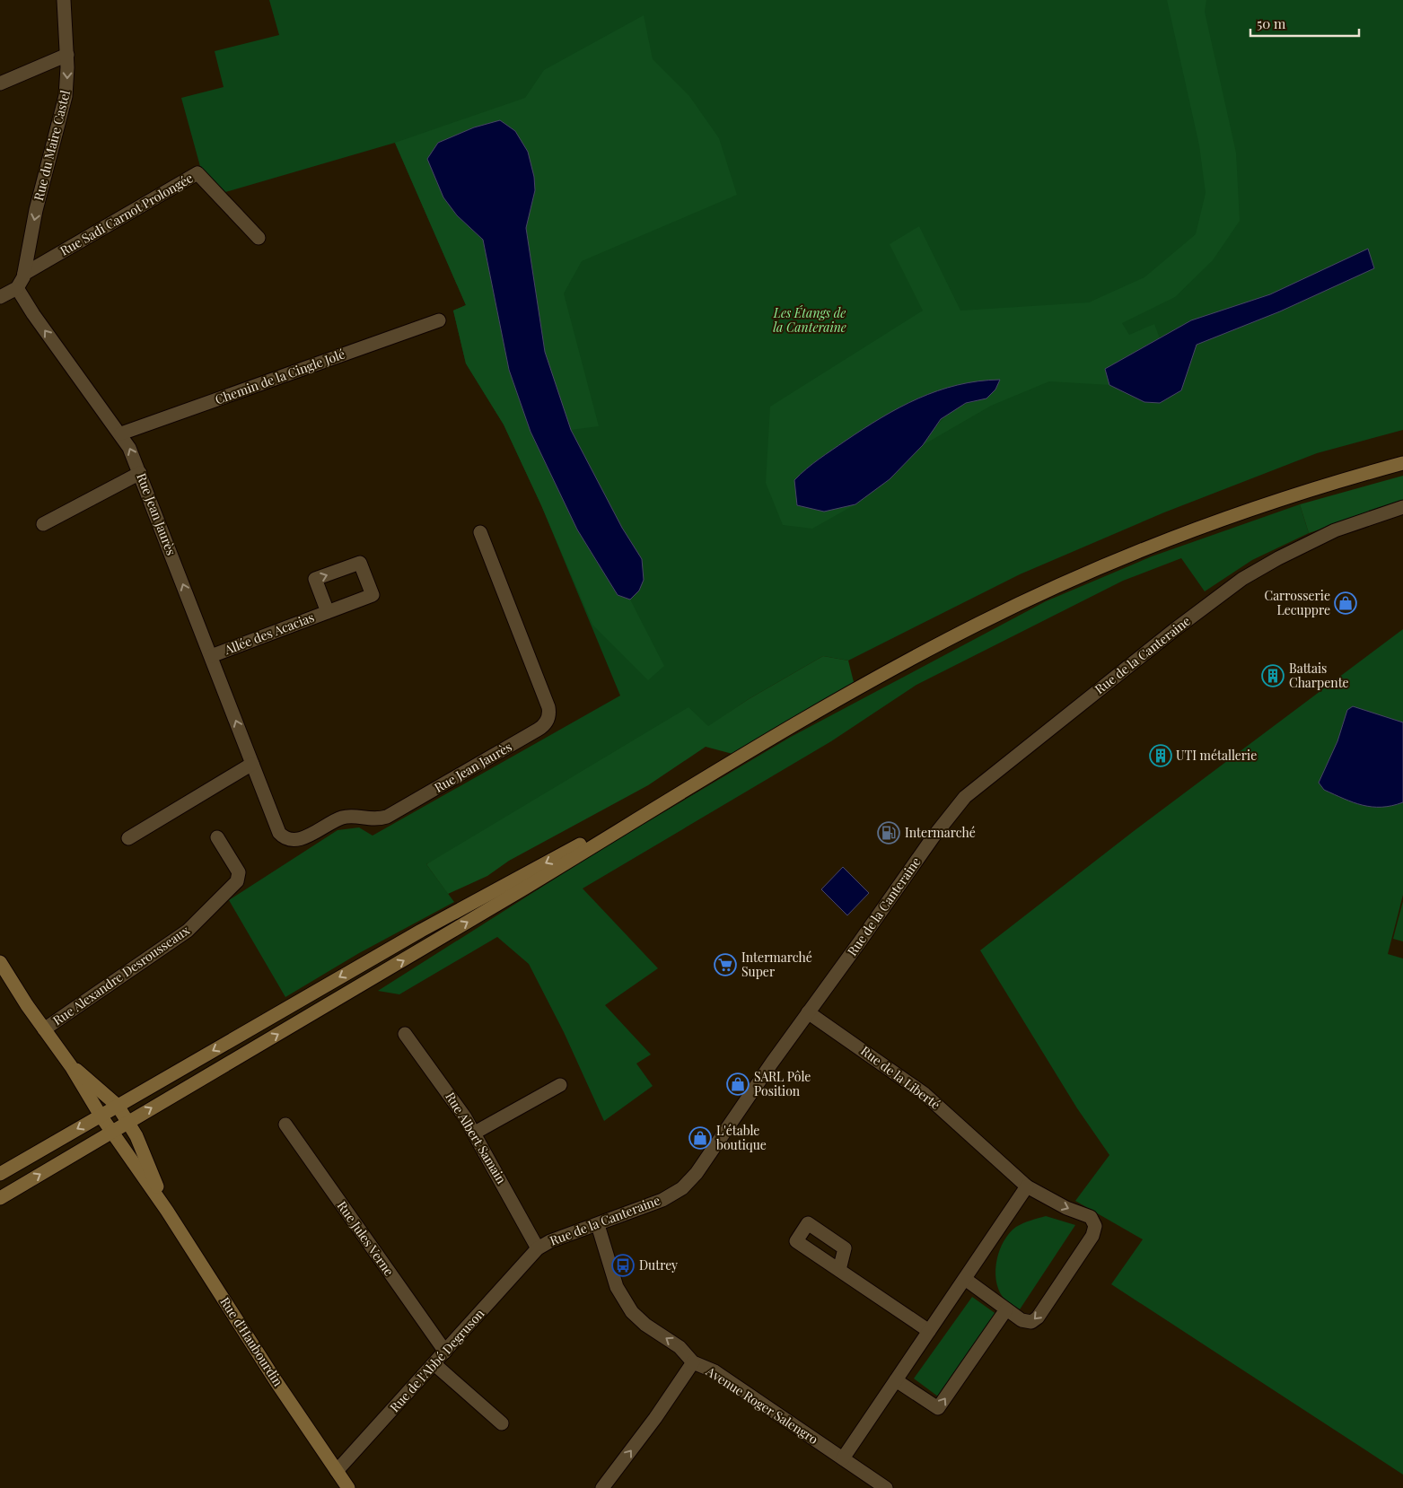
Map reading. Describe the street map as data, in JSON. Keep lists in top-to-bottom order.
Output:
{
  "streets": {
    "main road": ["Rue d'Haubourdin"],
    "street": [
      "Rue du Maire Castel",
      "Rue Sadi Carnot Prolongée",
      "Chemin de la Cingle Jolé",
      "Rue Jean Jaurès",
      "Allée des Acacias",
      "Rue de la Canteraine",
      "Rue Alexandre Desrousseaux",
      "Rue de la Liberté",
      "Rue Albert Samain",
      "Rue Jules Verne",
      "Rue de l'Abbé Degruson",
      "Avenue Roger Salengro"
    ]
  },
  "crossings": [
    ["Rue du Maire Castel", "Rue Sadi Carnot Prolongée"],
    ["Rue du Maire Castel", "Rue Jean Jaurès"],
    ["Chemin de la Cingle Jolé", "Rue Jean Jaurès"],
    ["Rue Jean Jaurès", "Allée des Acacias"],
    ["Rue de la Canteraine", "Rue de la Liberté"],
    ["Rue de la Canteraine", "Rue Albert Samain"],
    ["Rue de la Canteraine", "Rue de l'Abbé Degruson"],
    ["Rue de la Canteraine", "Avenue Roger Salengro"],
    ["Rue Alexandre Desrousseaux", "Rue d'Haubourdin"],
    ["Rue Albert Samain", "Rue de l'Abbé Degruson"],
    ["Rue Jules Verne", "Rue de l'Abbé Degruson"],
    ["Rue d'Haubourdin", "Rue de l'Abbé Degruson"]
  ],
  "one_way": ["Rue du Maire Castel", "Rue Jean Jaurès", "Avenue Roger Salengro"],
  "parks": ["Les Étangs de la Canteraine"],
  "places": {
    "shop": ["Carrosserie Lecuppre", "SARL Pôle Position", "L'étable boutique"],
    "building": ["Battais Charpente", "UTI métallerie"],
    "fuel station": ["Intermarché"],
    "supermarket": ["Intermarché Super"],
    "bus stop": ["Dutrey"]
  },
  "scale_bar": "50 m"
}
